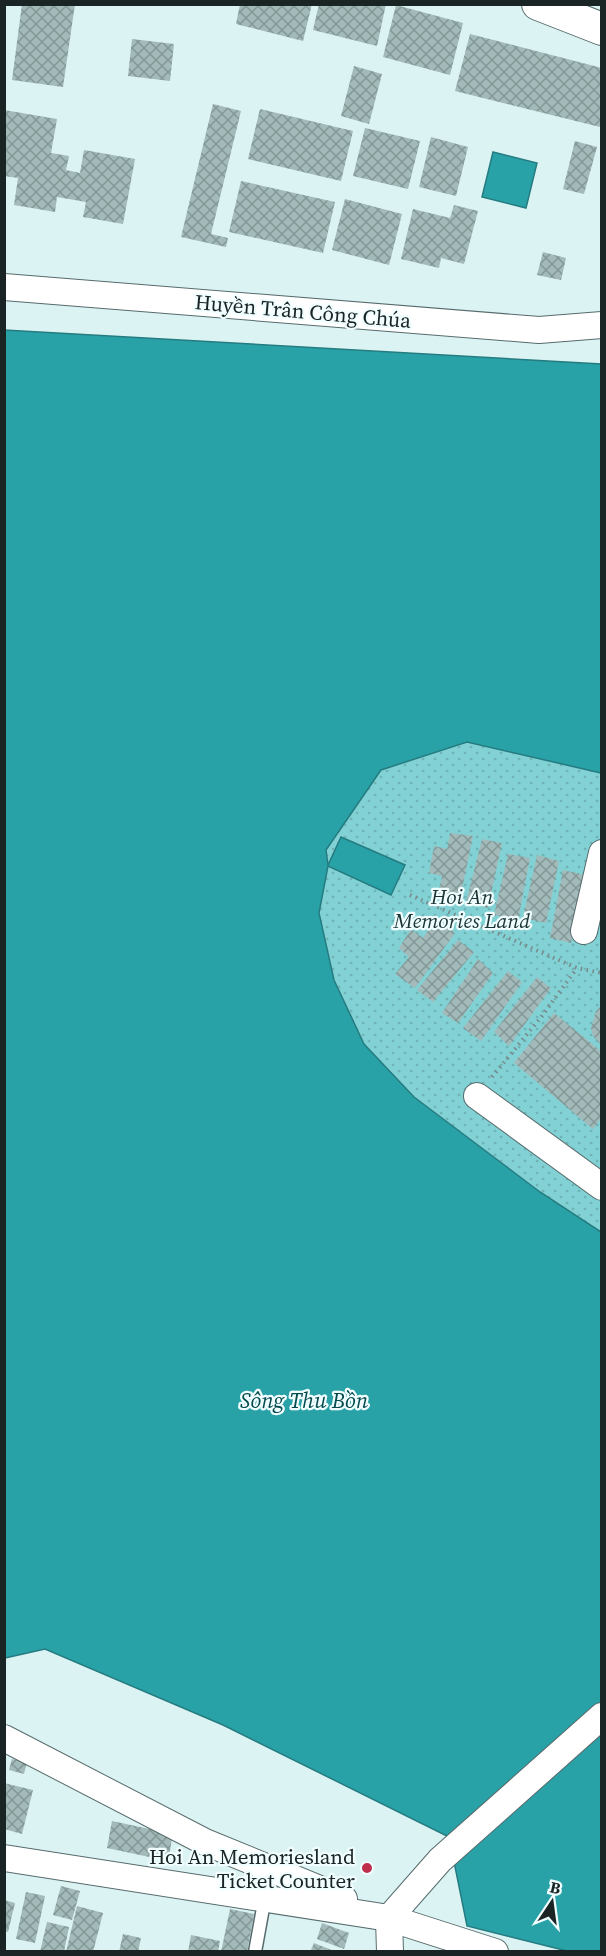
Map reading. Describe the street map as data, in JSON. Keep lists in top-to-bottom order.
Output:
{
  "streets": {
    "street": ["Huyền Trân Công Chúa"]
  },
  "water": ["Sông Thu Bồn"],
  "parks": ["Hoi An Memories Land"],
  "places": ["Hoi An Memoriesland Ticket Counter"],
  "north": "top"
}
